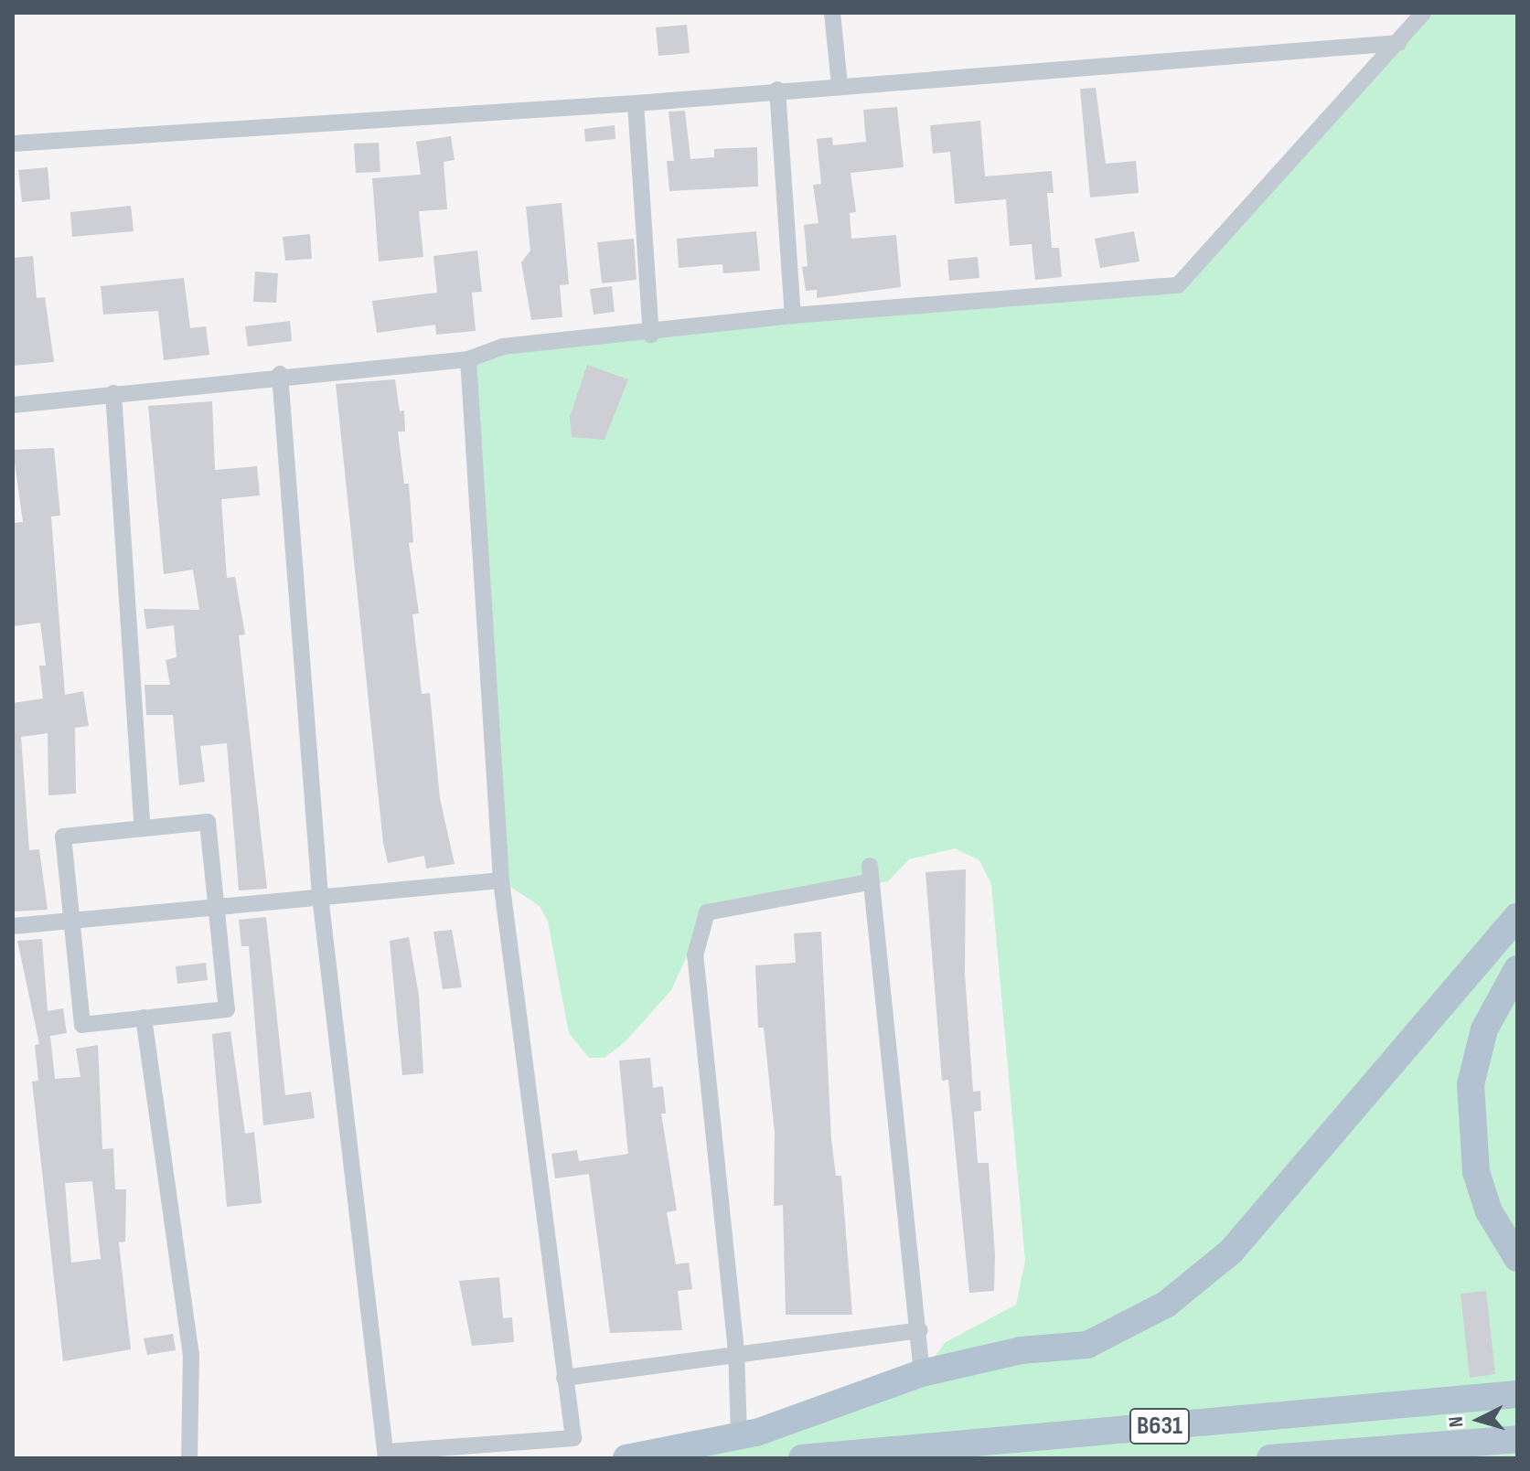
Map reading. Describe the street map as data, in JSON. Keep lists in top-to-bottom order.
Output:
{
  "streets": {
    "main road": ["B631"]
  },
  "north": "left"
}
